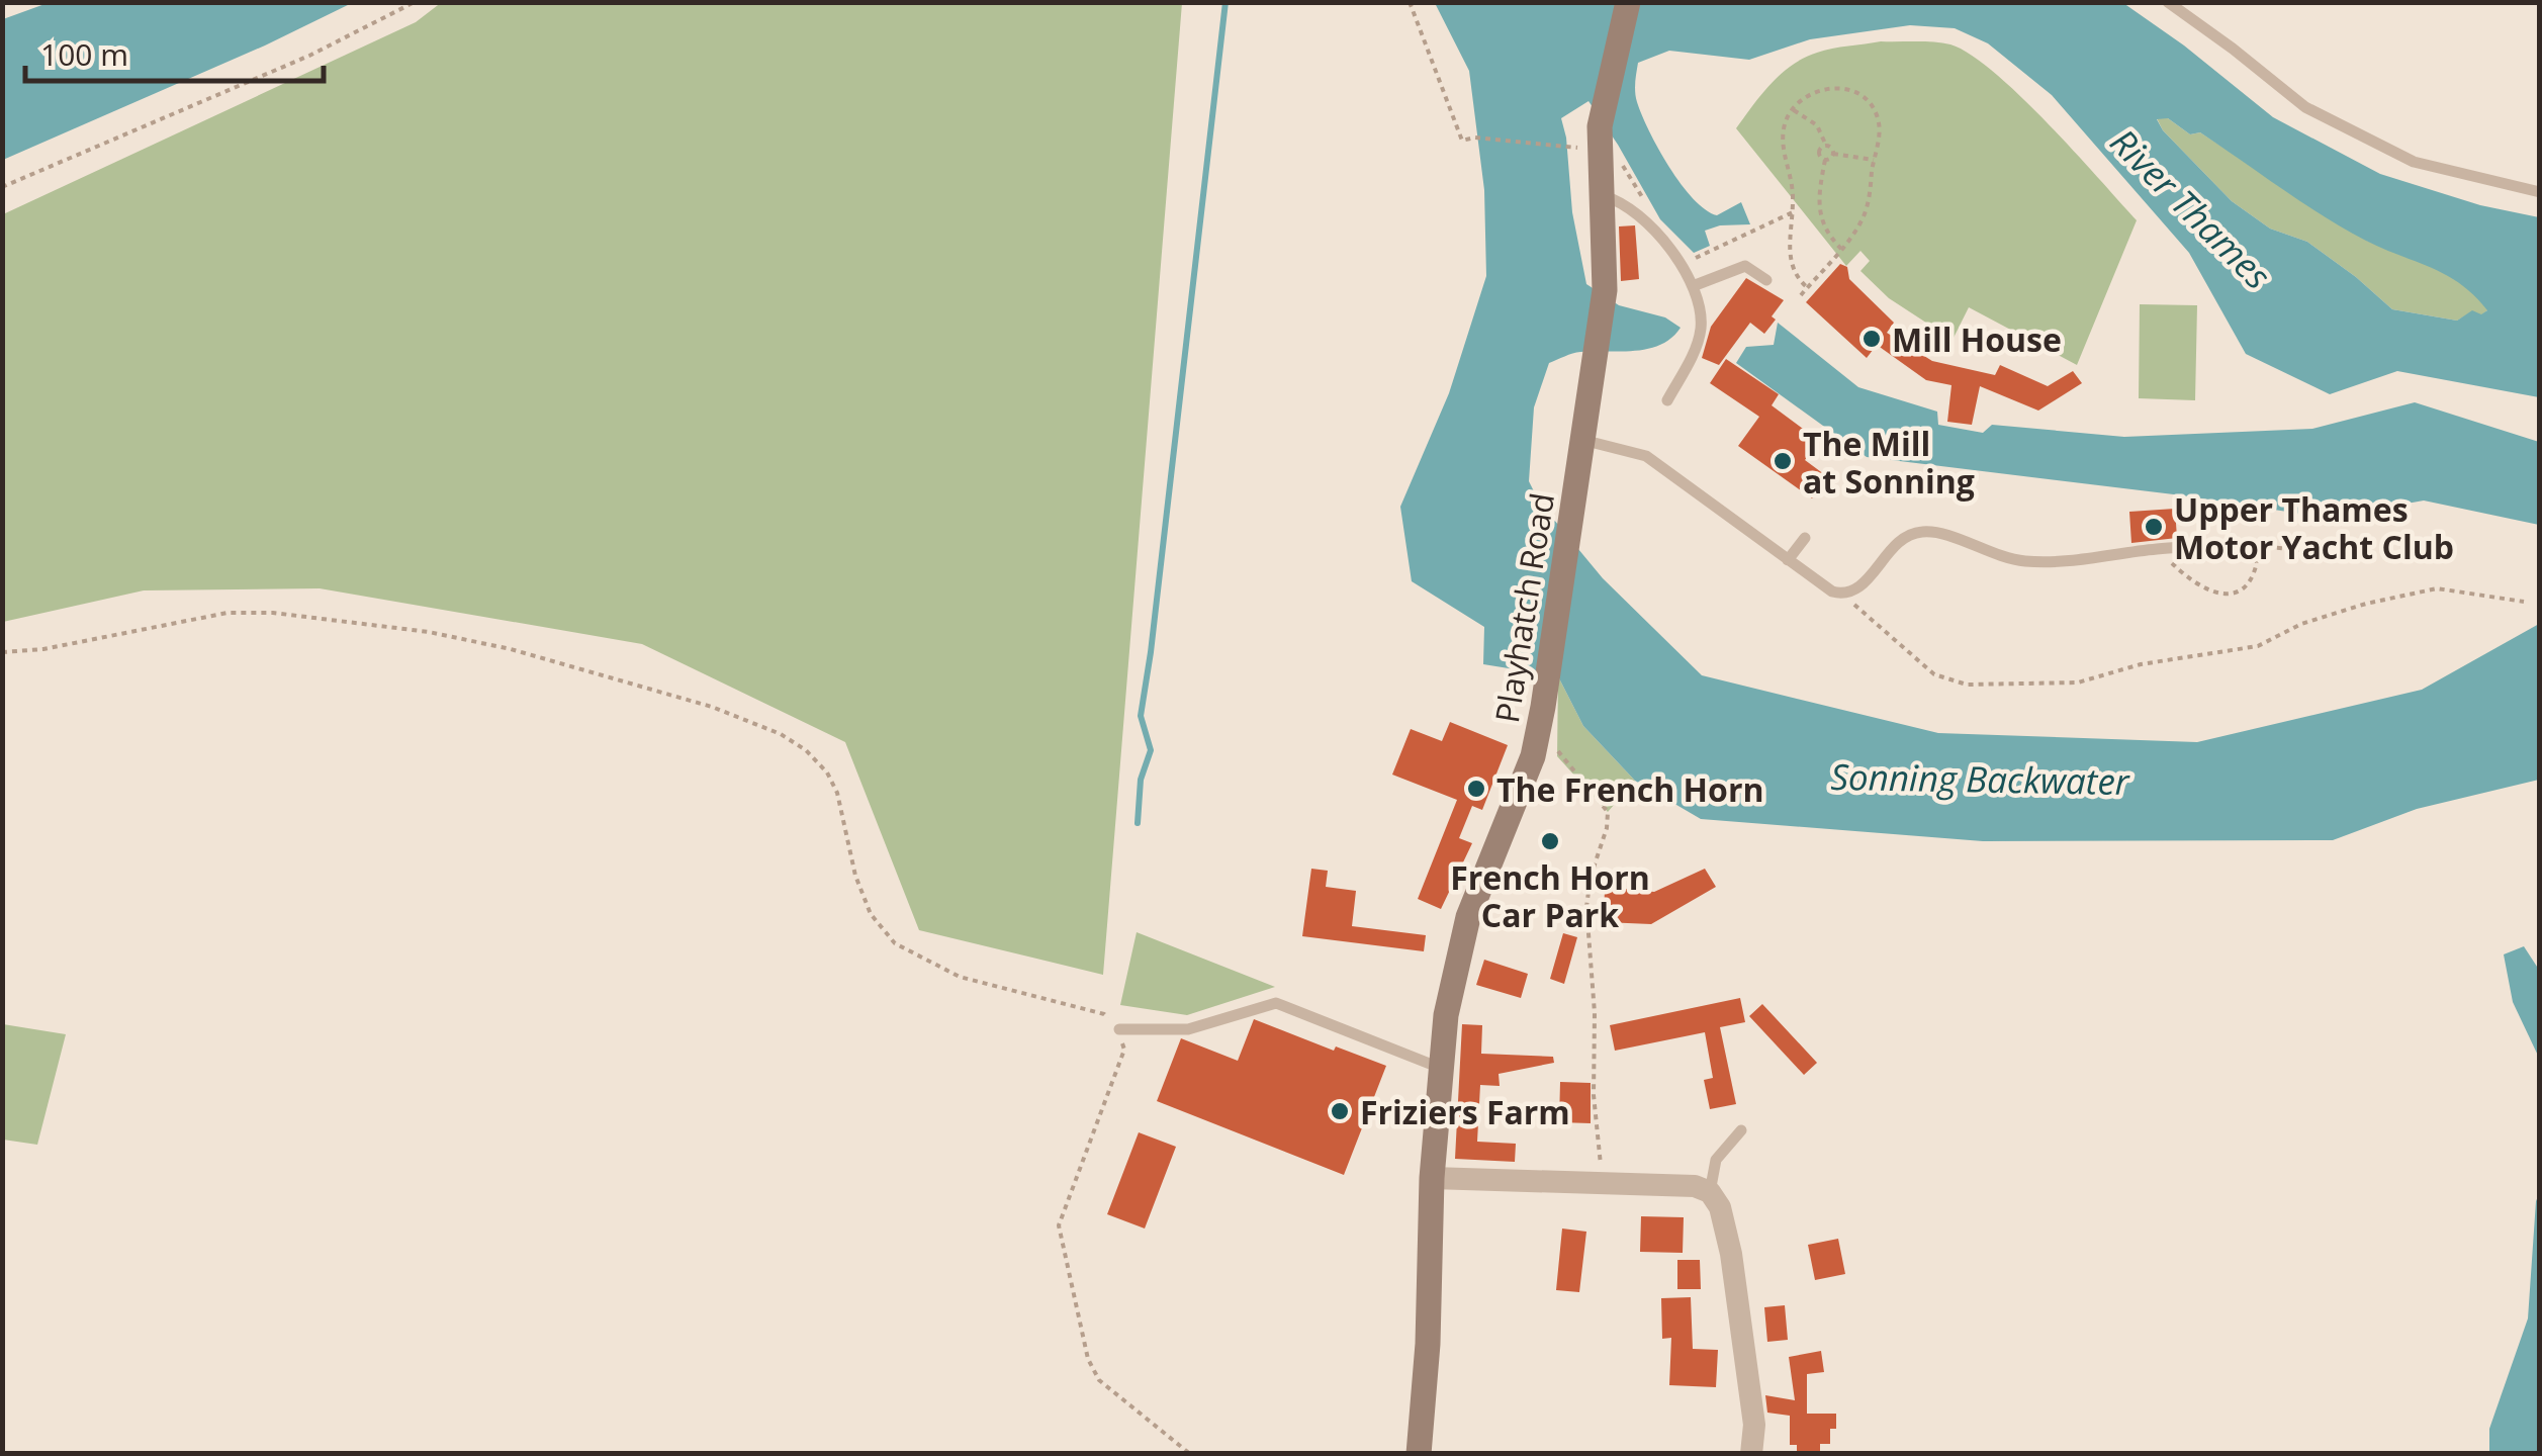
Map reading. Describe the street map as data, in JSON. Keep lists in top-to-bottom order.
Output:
{
  "streets": {
    "main road": ["Playhatch Road"]
  },
  "water": ["River Thames", "Sonning Backwater"],
  "places": [
    "Mill House",
    "The Mill at Sonning",
    "Upper Thames Motor Yacht Club",
    "The French Horn",
    "French Horn Car Park",
    "Friziers Farm"
  ],
  "scale_bar": "100 m"
}
